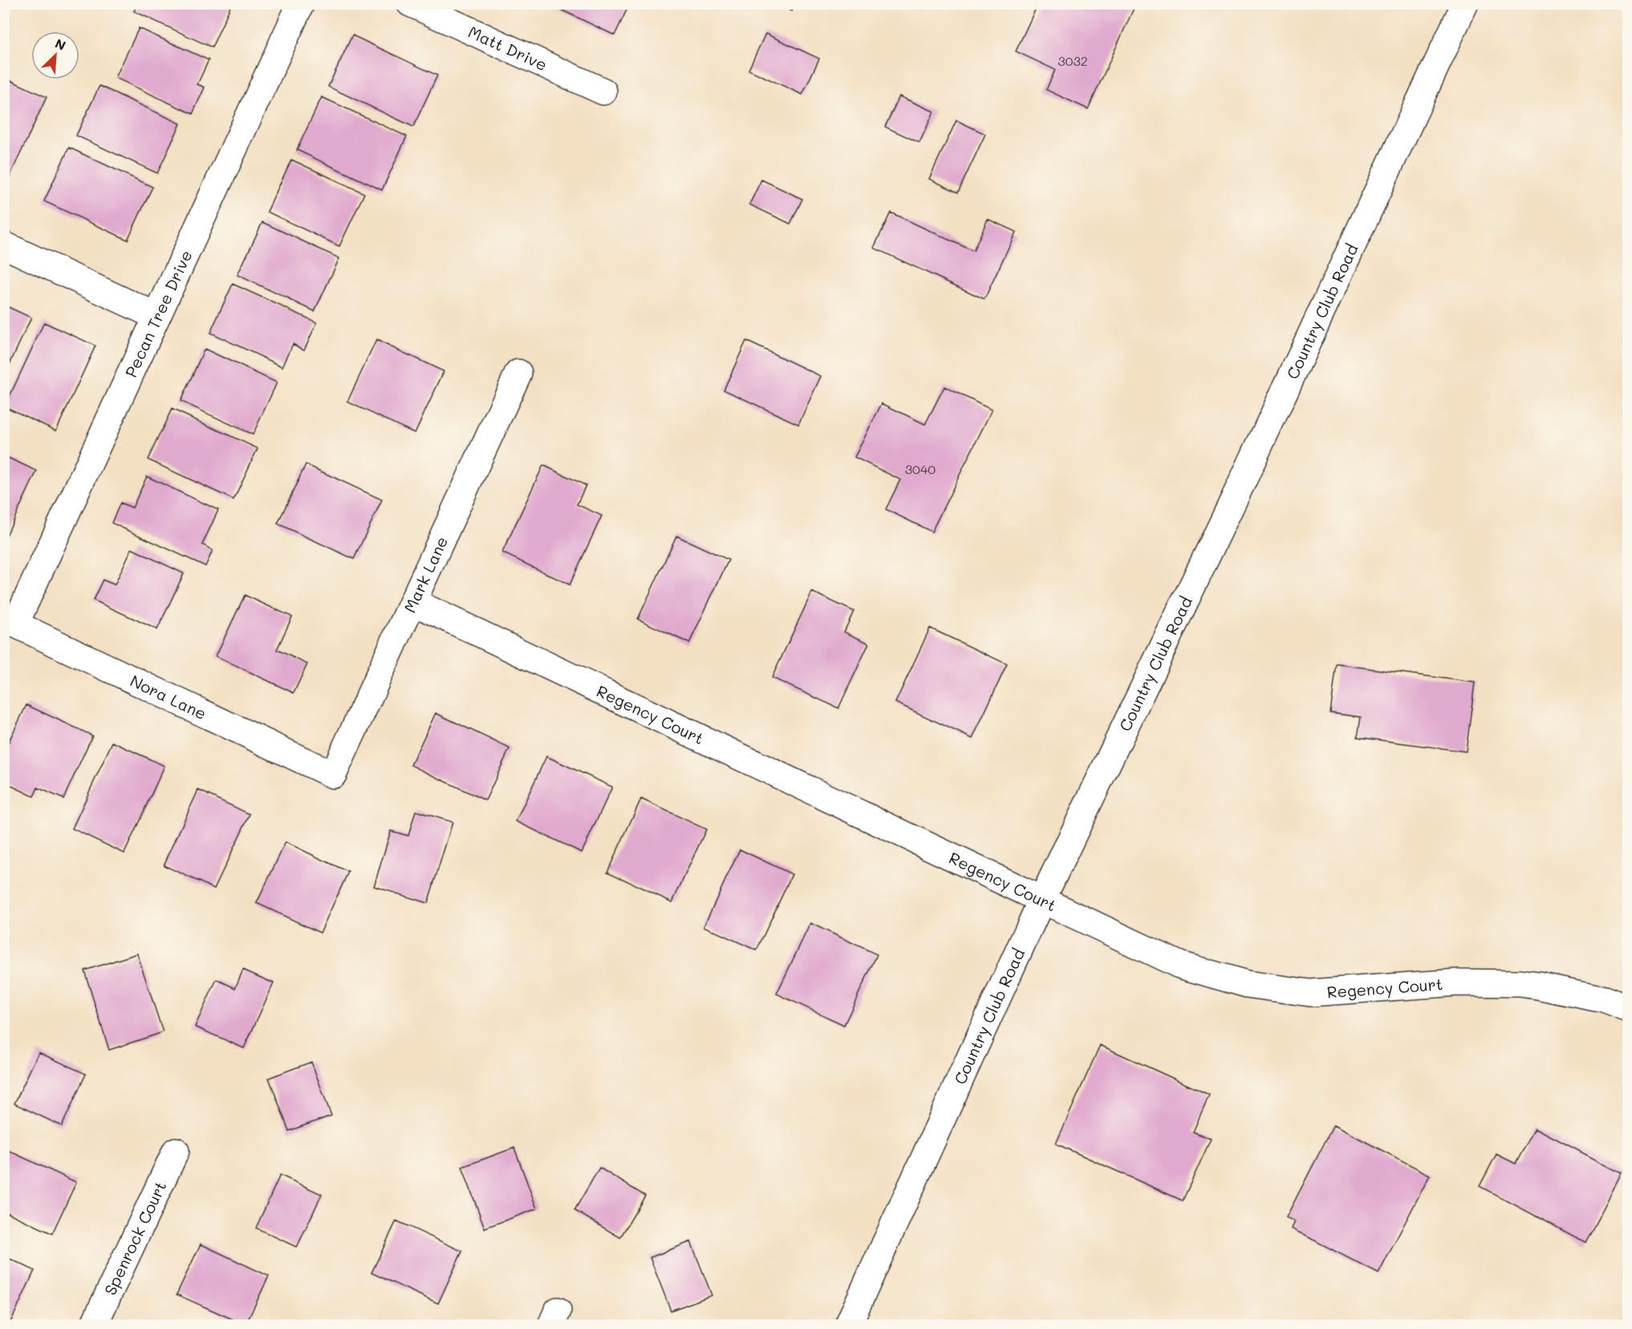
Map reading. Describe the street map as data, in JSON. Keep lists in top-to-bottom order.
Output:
{
  "streets": {
    "street": [
      "Matt Drive",
      "Country Club Road",
      "Pecan Tree Drive",
      "Mark Lane",
      "Nora Lane",
      "Regency Court",
      "Spenrock Court"
    ]
  },
  "crossings": [
    ["Country Club Road", "Regency Court"],
    ["Pecan Tree Drive", "Nora Lane"],
    ["Mark Lane", "Nora Lane"],
    ["Mark Lane", "Regency Court"]
  ],
  "house_numbers": ["3032", "3040"],
  "north": "top right"
}
